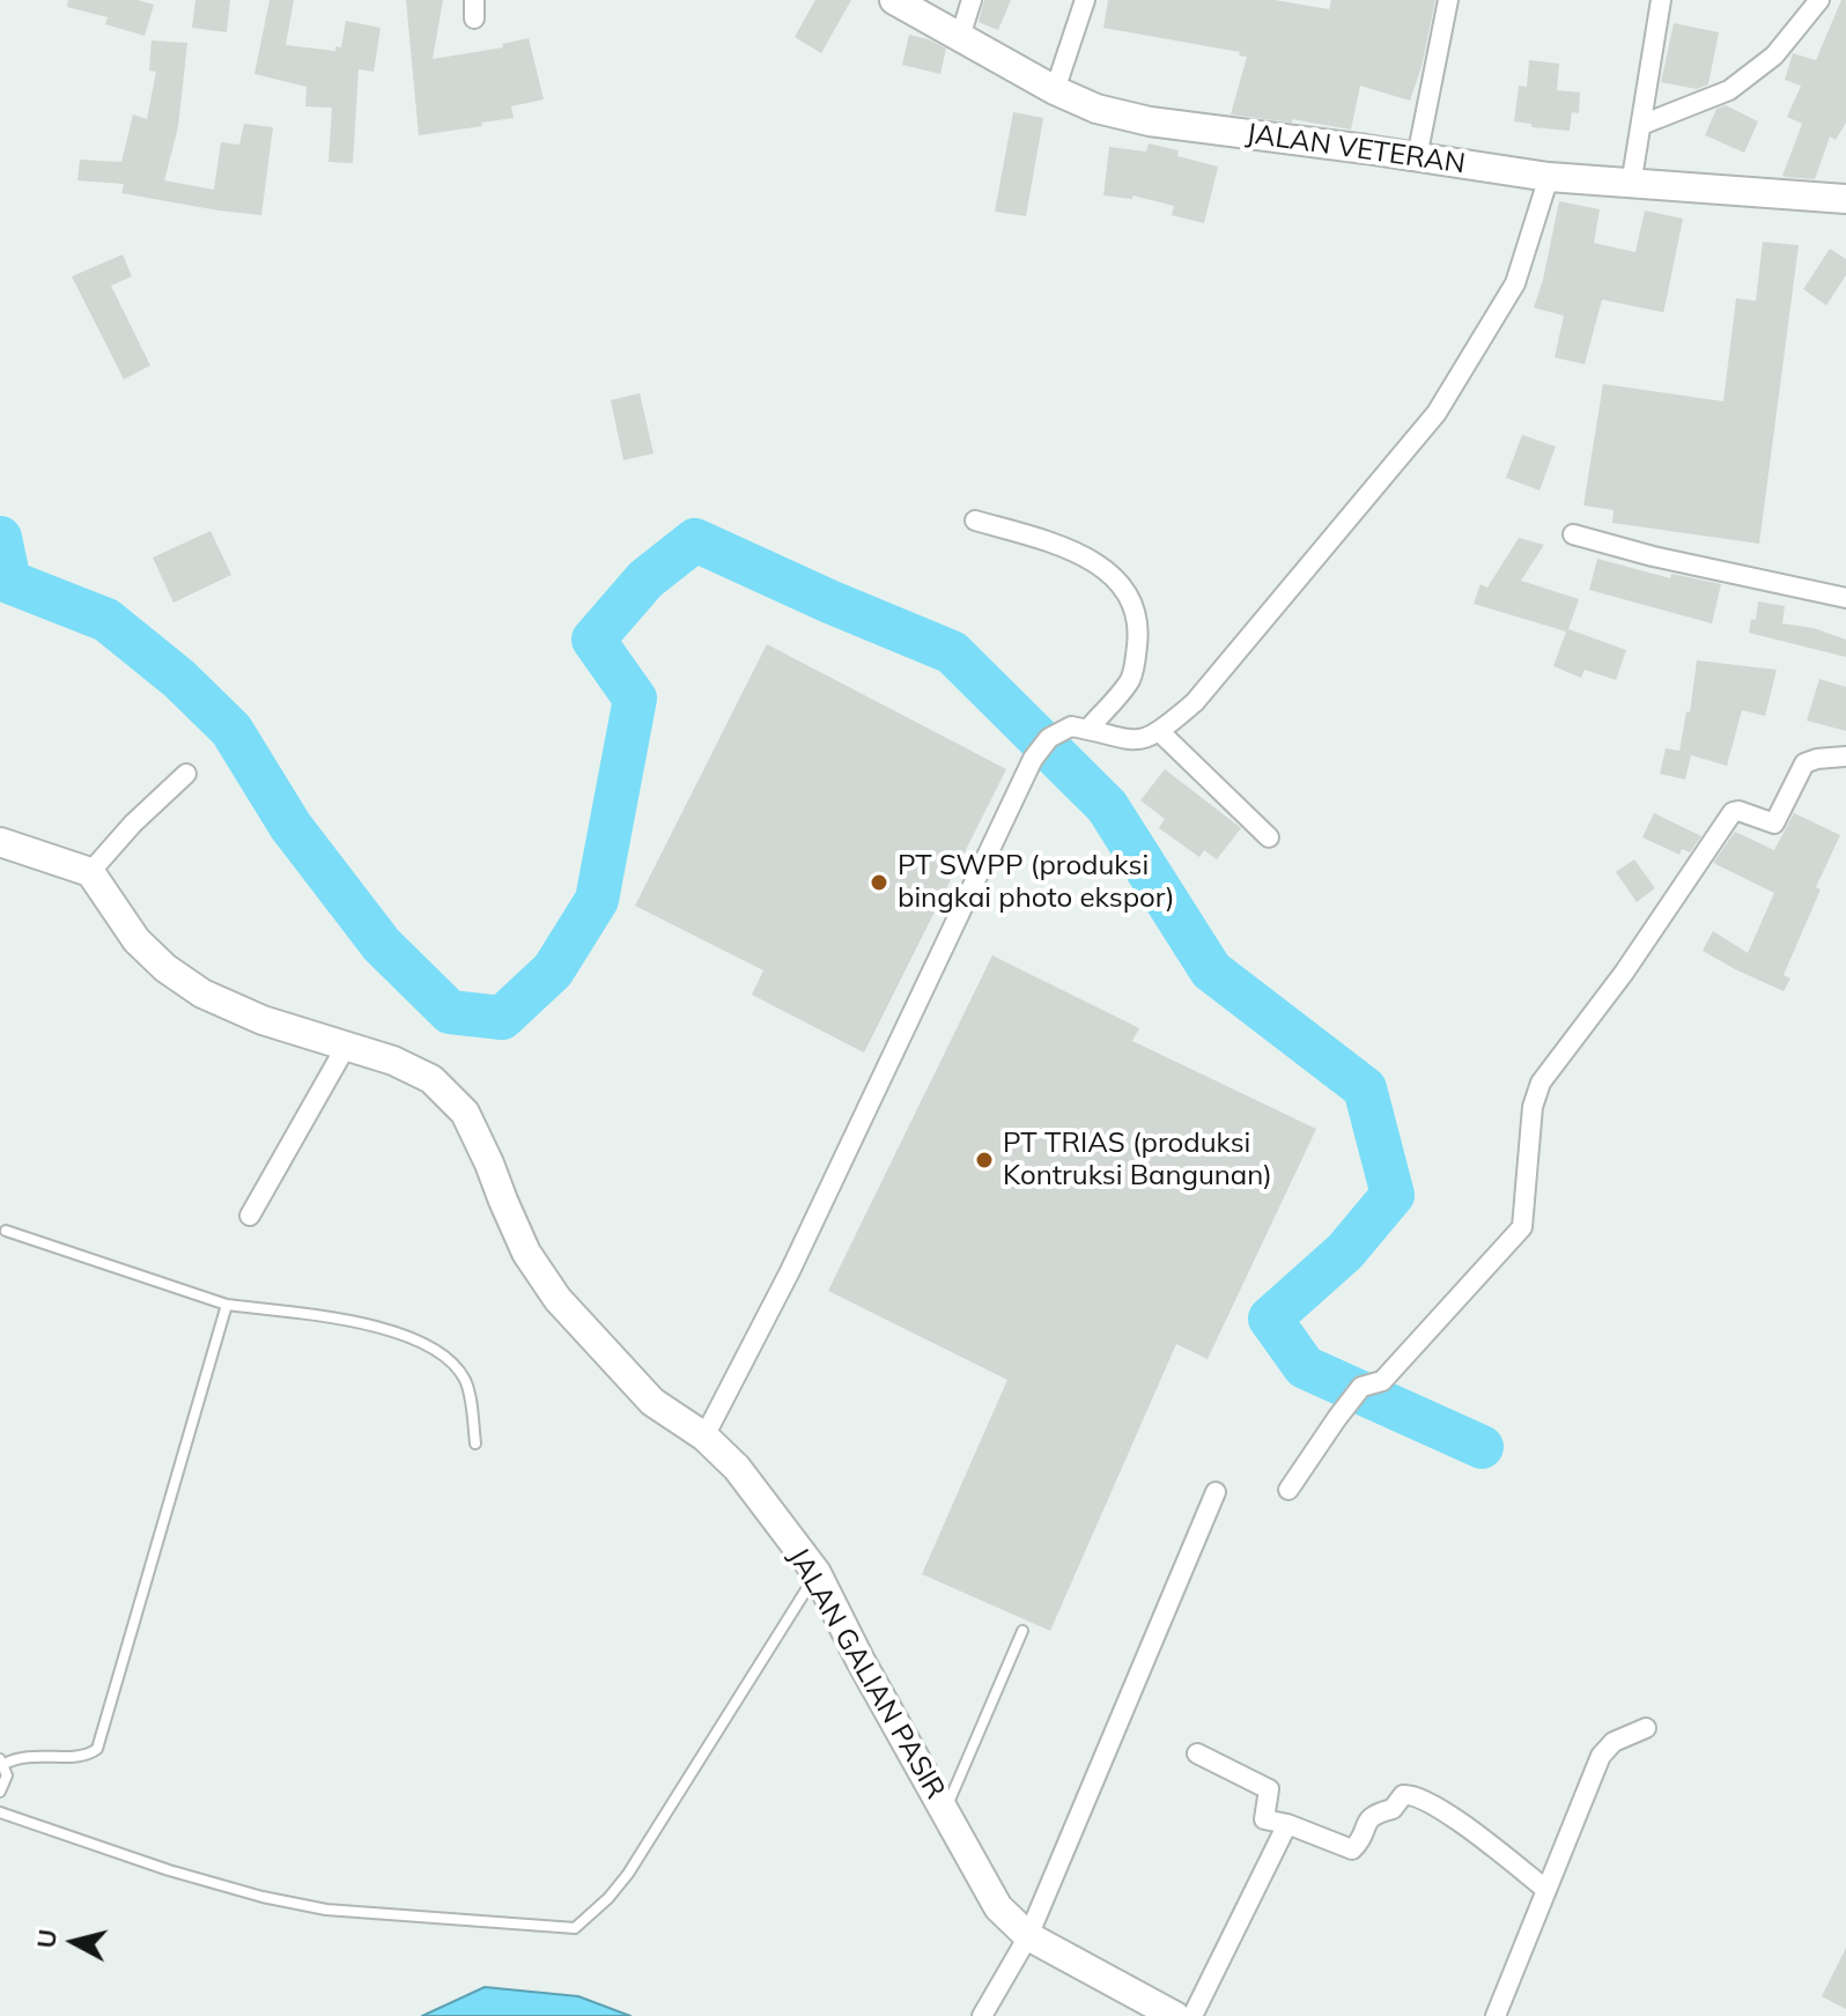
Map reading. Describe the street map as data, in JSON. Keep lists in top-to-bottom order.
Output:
{
  "streets": {
    "street": ["JALAN VETERAN", "JALAN GALIAN PASIR"]
  },
  "places": ["PT SWPP (produksi bingkai photo ekspor)", "PT TRIAS (produksi Kontruksi Bangunan)"],
  "north": "left"
}
